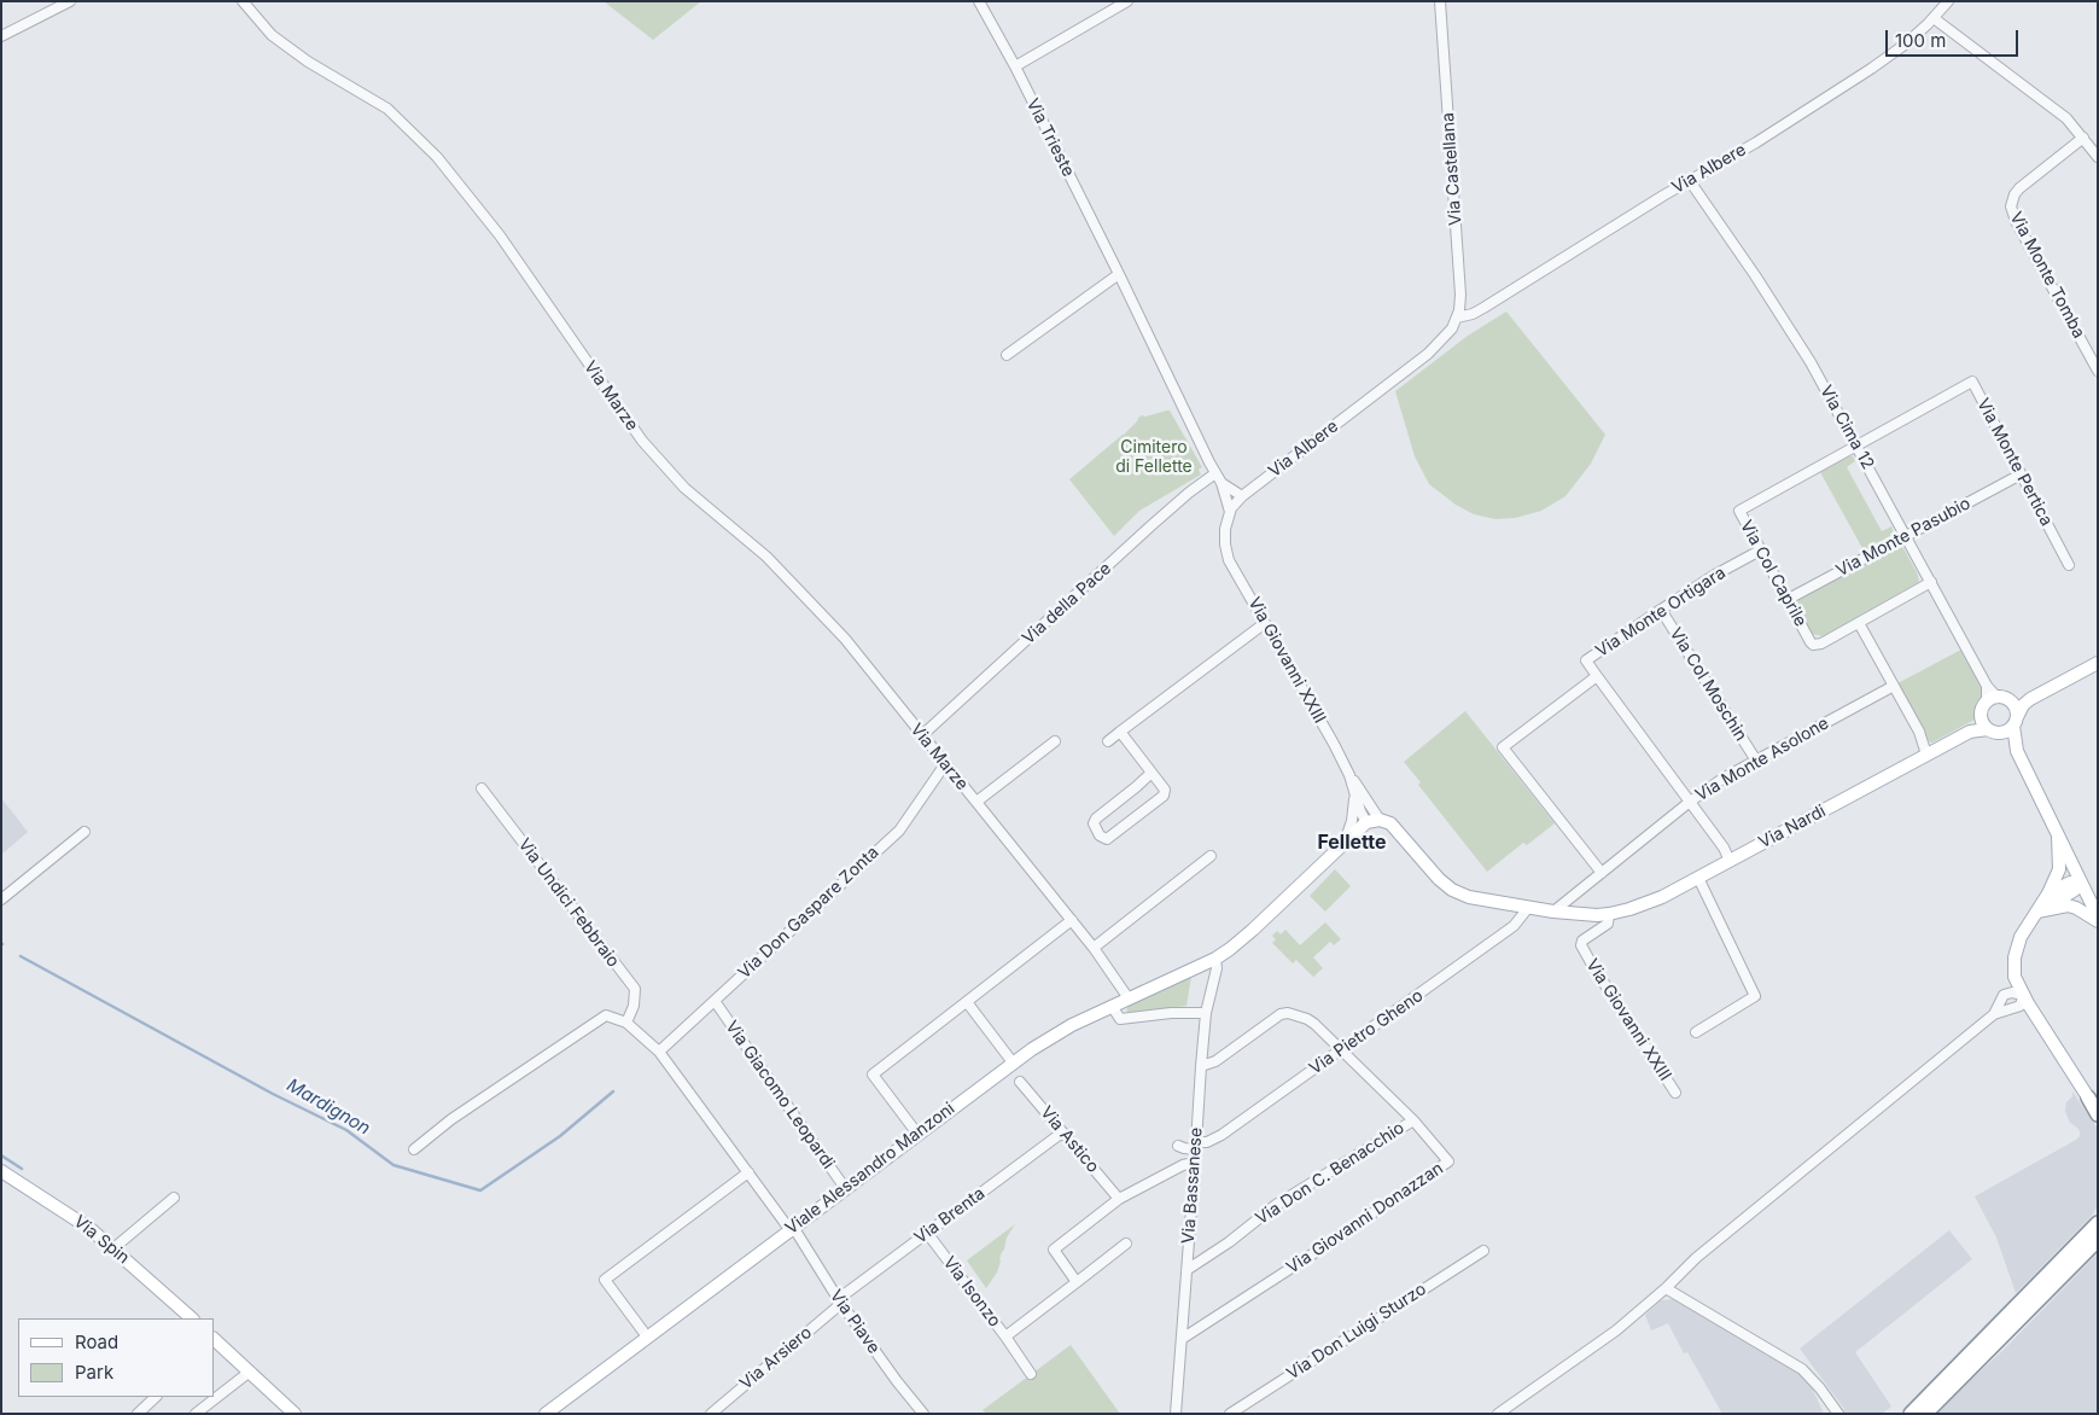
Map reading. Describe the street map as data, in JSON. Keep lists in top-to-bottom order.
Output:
{
  "streets": {
    "main road": ["Via Nardi", "Viale Alessandro Manzoni", "Via Spin"],
    "street": [
      "Via Trieste",
      "Via Castellana",
      "Via Albere",
      "Via Monte Tomba",
      "Via Marze",
      "Via Cima 12",
      "Via Monte Pertica",
      "Via Monte Pasubio",
      "Via Col Caprile",
      "Via della Pace",
      "Via Monte Ortigara",
      "Via Giovanni XXIII",
      "Via Col Moschin",
      "Via Monte Asolone",
      "Via Undici Febbraio",
      "Via Don Gaspare Zonta",
      "Via Pietro Gheno",
      "Via Giacomo Leopardi",
      "Via Astico",
      "Via Don C. Benacchio",
      "Via Bassanese",
      "Via Brenta",
      "Via Giovanni Donazzan",
      "Via Isonzo",
      "Via Piave",
      "Via Don Luigi Sturzo",
      "Via Arsiero"
    ]
  },
  "crossings": [
    ["Via Trieste", "Via Albere"],
    ["Via Trieste", "Via della Pace"],
    ["Via Castellana", "Via Albere"],
    ["Via Albere", "Via Cima 12"],
    ["Via Albere", "Via Giovanni XXIII"],
    ["Via Marze", "Via della Pace"],
    ["Via Marze", "Via Don Gaspare Zonta"],
    ["Via Marze", "Viale Alessandro Manzoni"],
    ["Via Cima 12", "Via Monte Pertica"],
    ["Via Cima 12", "Via Monte Pasubio"],
    ["Via Cima 12", "Via Col Caprile"],
    ["Via Monte Pertica", "Via Monte Pasubio"],
    ["Via Monte Pertica", "Via Col Caprile"],
    ["Via Monte Pasubio", "Via Col Caprile"],
    ["Via Col Caprile", "Via Monte Ortigara"],
    ["Via Monte Ortigara", "Via Col Moschin"],
    ["Via Monte Ortigara", "Via Monte Asolone"],
    ["Via Giovanni XXIII", "Via Nardi"],
    ["Via Col Moschin", "Via Monte Asolone"],
    ["Via Don Gaspare Zonta", "Via Giacomo Leopardi"],
    ["Via Pietro Gheno", "Via Bassanese"],
    ["Via Pietro Gheno", "Via Giovanni Donazzan"],
    ["Via Giacomo Leopardi", "Viale Alessandro Manzoni"],
    ["Via Astico", "Via Brenta"],
    ["Viale Alessandro Manzoni", "Via Bassanese"],
    ["Viale Alessandro Manzoni", "Via Piave"],
    ["Via Don C. Benacchio", "Via Bassanese"],
    ["Via Don C. Benacchio", "Via Giovanni Donazzan"],
    ["Via Bassanese", "Via Giovanni Donazzan"],
    ["Via Brenta", "Via Isonzo"],
    ["Via Brenta", "Via Piave"],
    ["Via Brenta", "Via Arsiero"],
    ["Via Piave", "Via Arsiero"]
  ],
  "districts": ["Fellette"],
  "water": ["Mardignon"],
  "parks": ["Cimitero di Fellette"],
  "legend": ["Road", "Park"],
  "scale_bar": "100 m"
}
